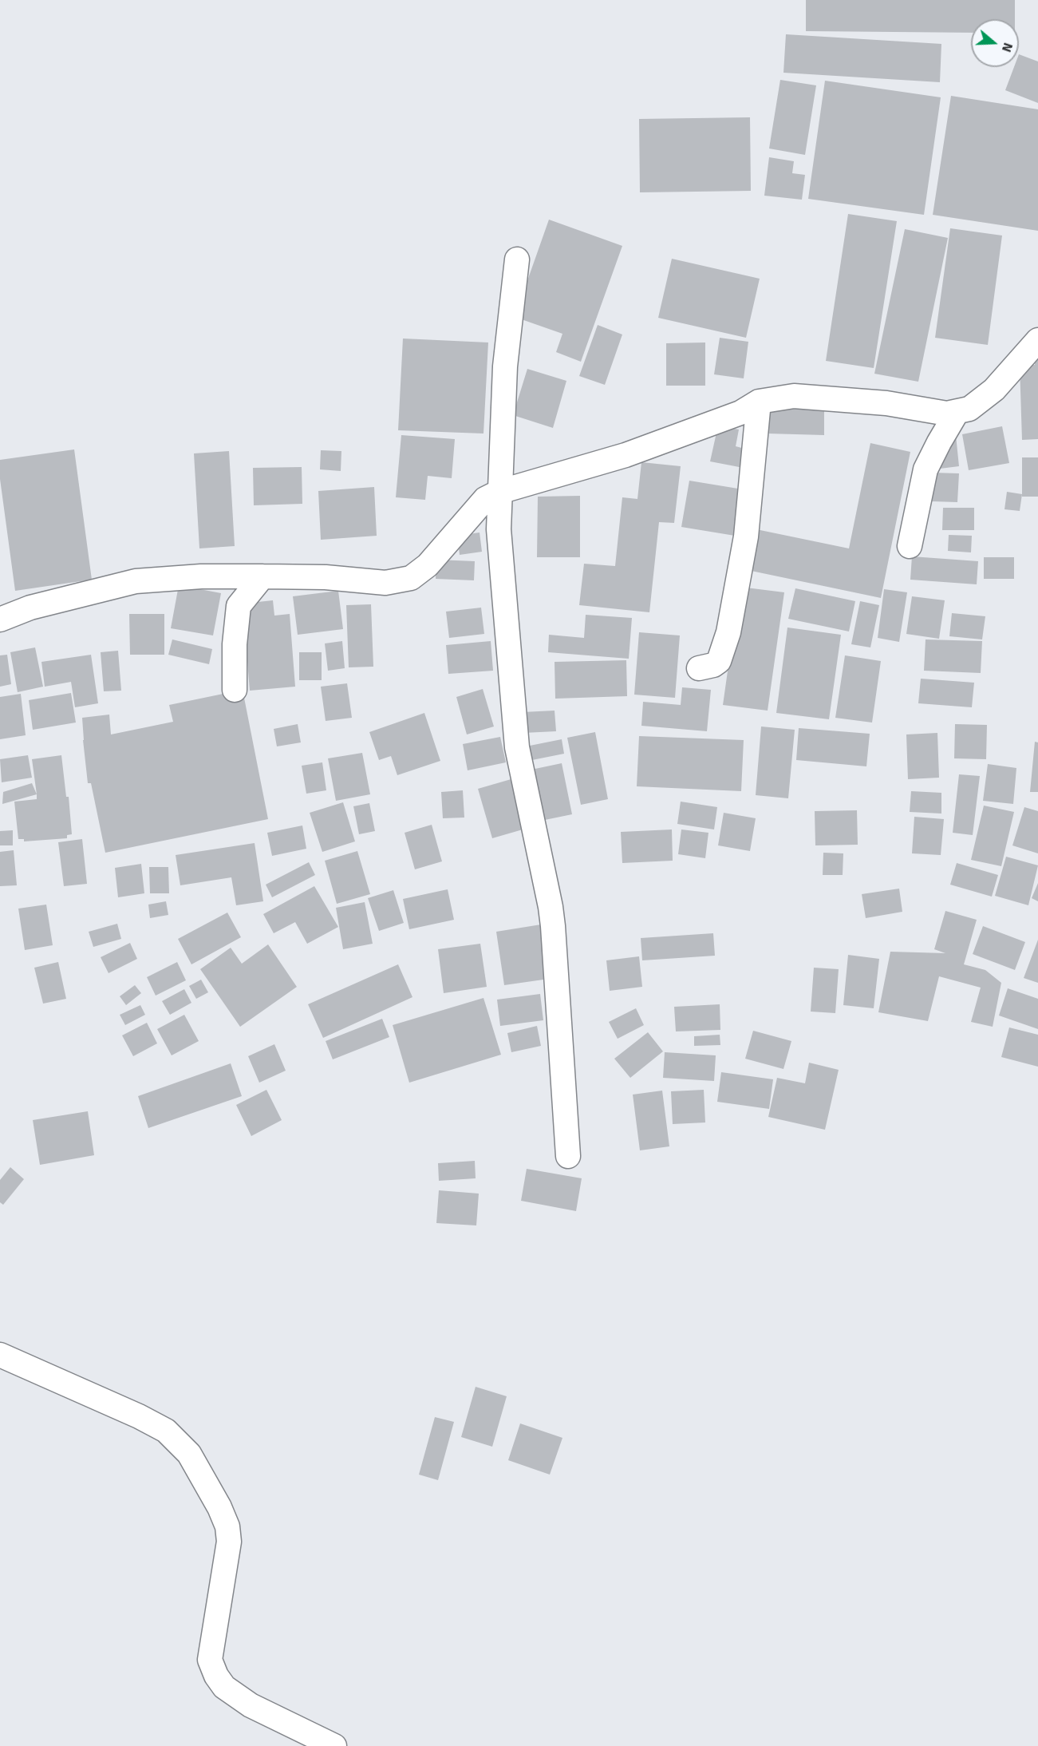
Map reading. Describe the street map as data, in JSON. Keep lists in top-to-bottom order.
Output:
{
  "north": "right"
}
